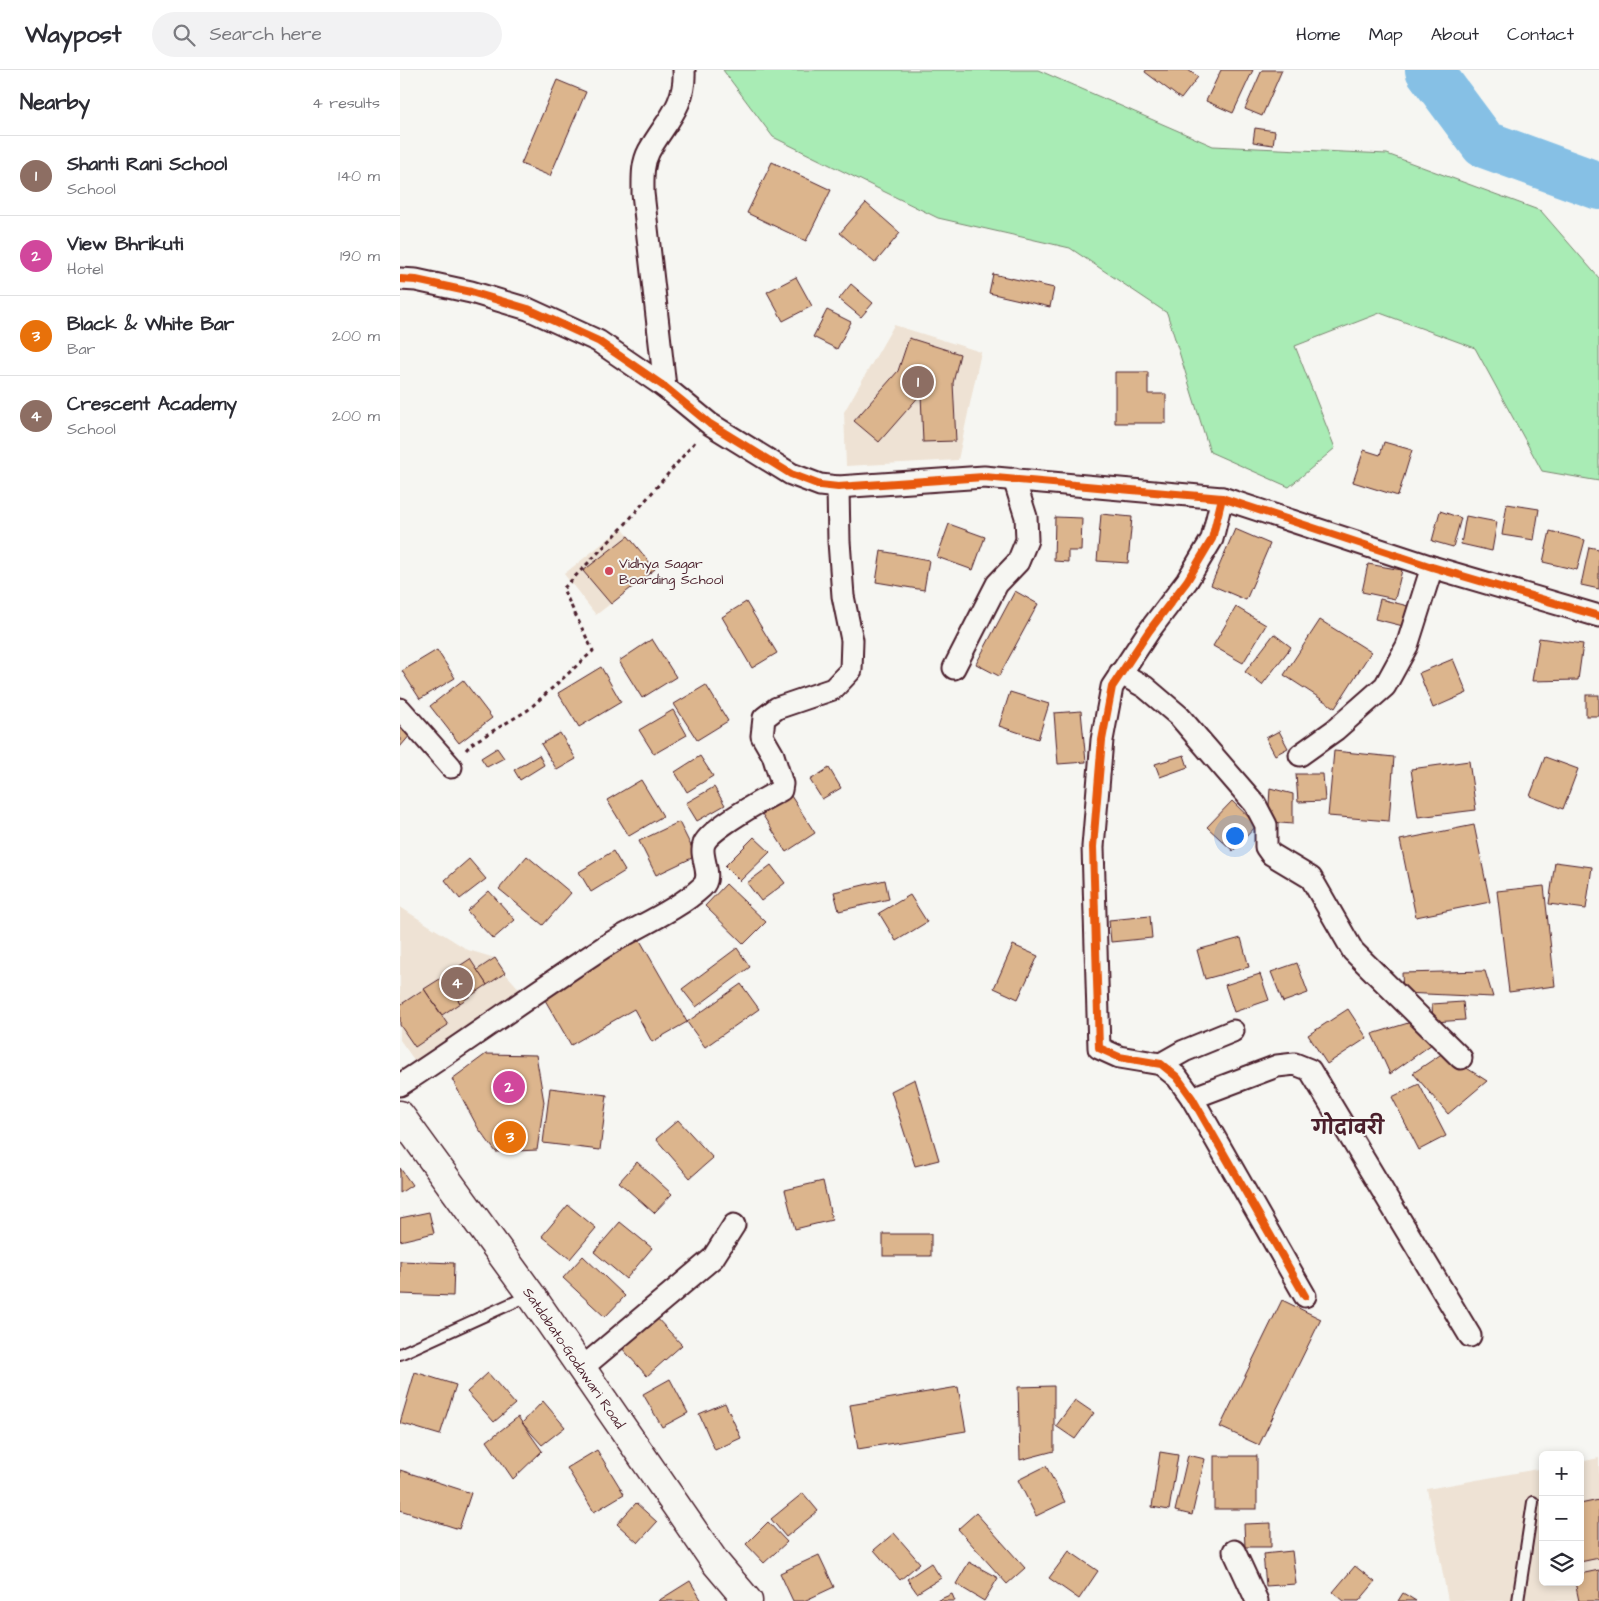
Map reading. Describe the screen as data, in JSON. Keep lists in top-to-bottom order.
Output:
{
  "streets": {
    "street": ["Satdobato-Godawari Road"]
  },
  "districts": ["गोदावरी"],
  "places": ["Vidhya Sagar Boarding School"],
  "page": {
    "header": "Waypost",
    "search": "Search here",
    "nav": [
      "Home",
      "Map",
      "About",
      "Contact"
    ],
    "heading": ["Nearby", "4 results"],
    "list": [
      {
        "mark": "1",
        "name": "Shanti Rani School",
        "note": "School",
        "value": "140 m"
      },
      {
        "mark": "2",
        "name": "View Bhrikuti",
        "note": "Hotel",
        "value": "190 m"
      },
      {
        "mark": "3",
        "name": "Black & White Bar",
        "note": "Bar",
        "value": "200 m"
      },
      {
        "mark": "4",
        "name": "Crescent Academy",
        "note": "School",
        "value": "200 m"
      }
    ],
    "pins": [
      "1",
      "4",
      "2",
      "3"
    ],
    "map_buttons": ["+", "−"]
  }
}
